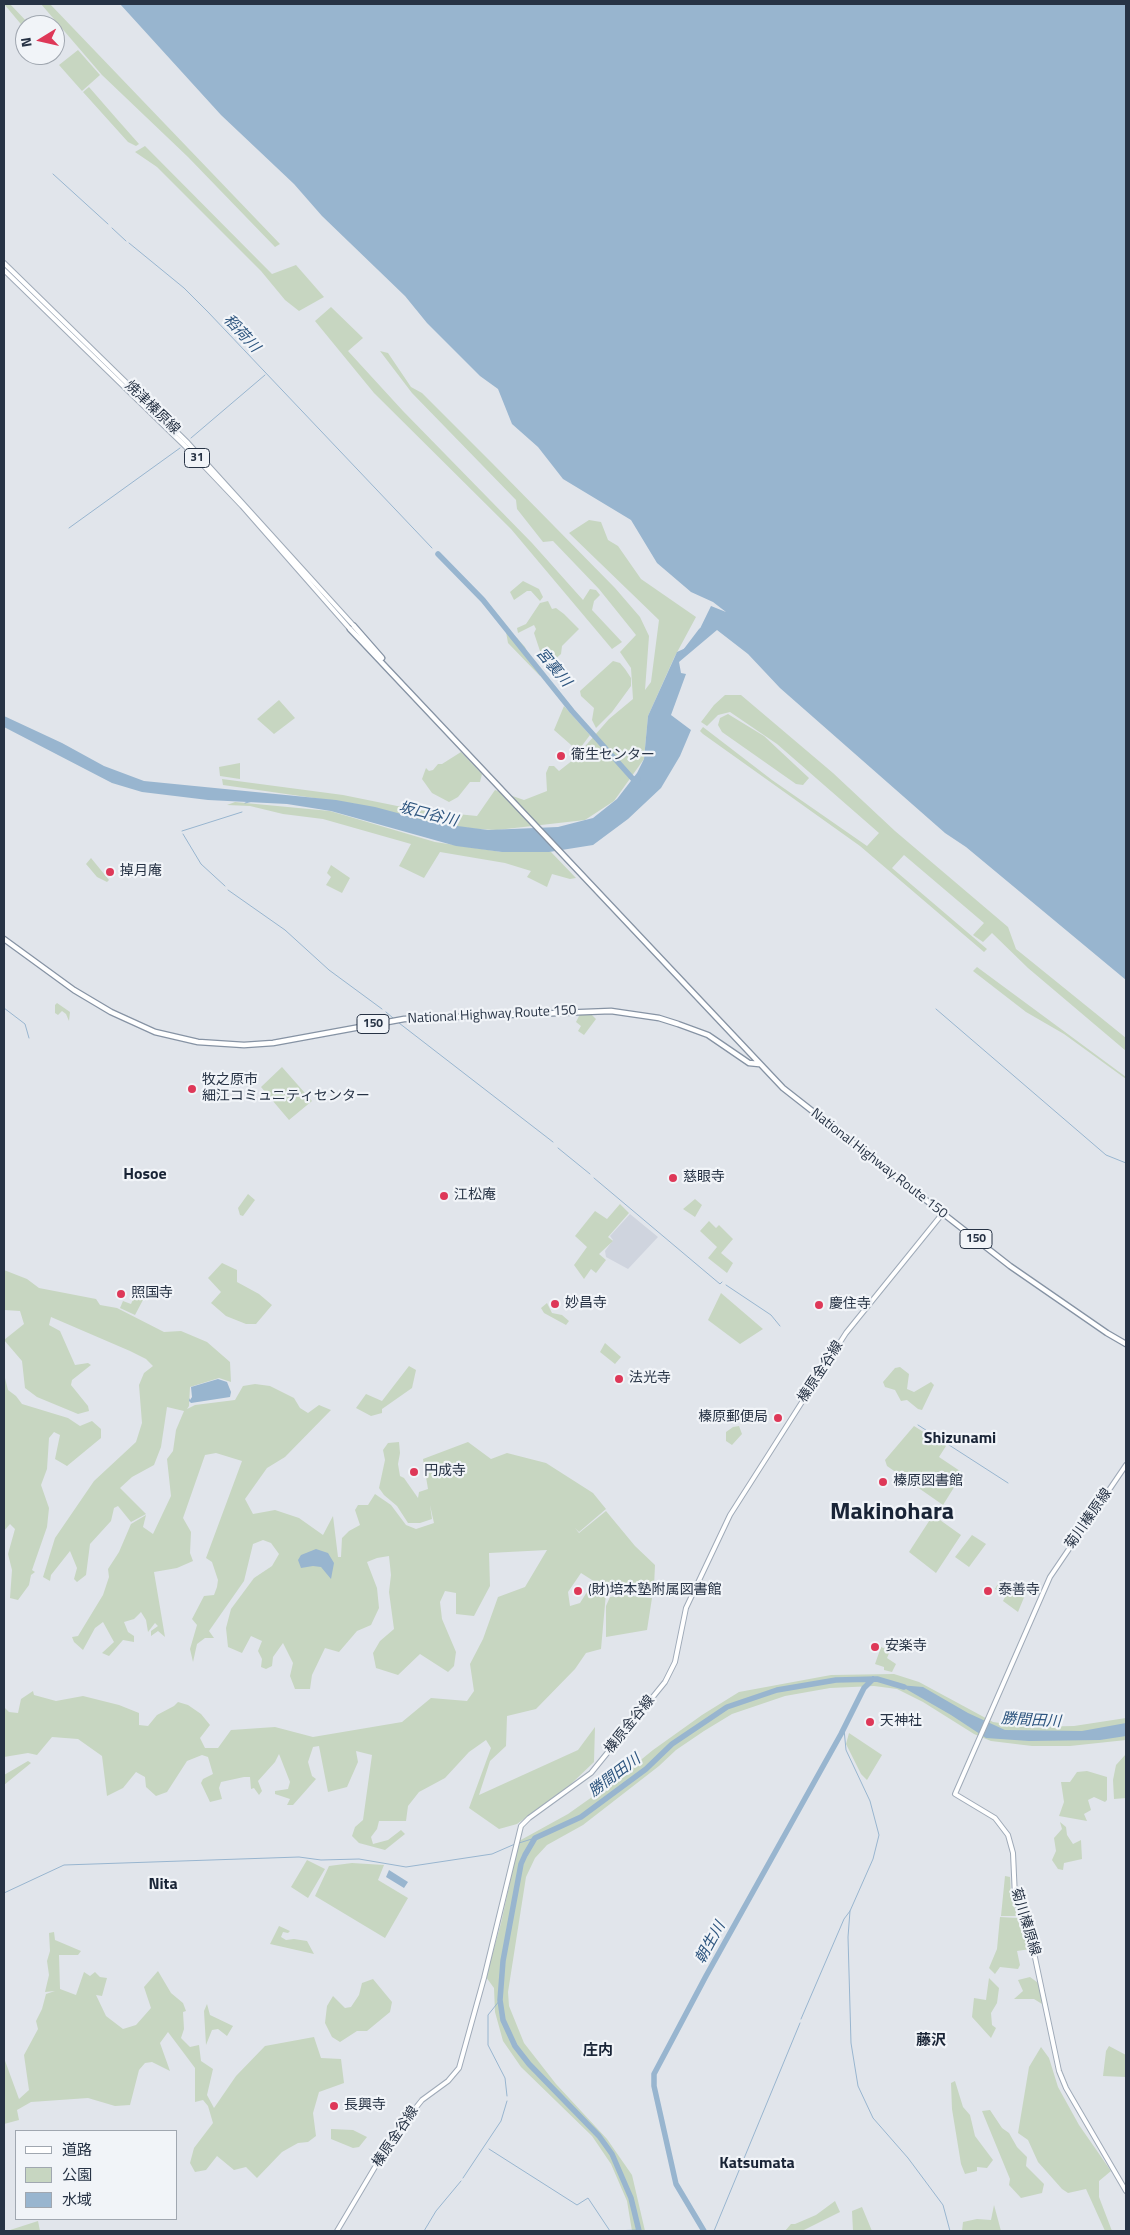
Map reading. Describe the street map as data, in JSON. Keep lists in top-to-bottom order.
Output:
{
  "streets": {
    "highway": ["National Highway Route 150", "150"],
    "main road": [
      "焼津榛原線",
      "31",
      "榛原金谷線",
      "菊川榛原線"
    ]
  },
  "crossings": [
    ["焼津榛原線", "National Highway Route 150"],
    ["National Highway Route 150", "榛原金谷線"]
  ],
  "districts": [
    "Hosoe",
    "Shizunami",
    "Makinohara",
    "Nita",
    "藤沢",
    "庄内",
    "Katsumata"
  ],
  "water": [
    "稻荷川",
    "宮裏川",
    "坂口谷川",
    "勝間田川",
    "朝生川"
  ],
  "places": [
    "衛生センター",
    "掉月庵",
    "牧之原市 細江コミュニティセンター",
    "慈眼寺",
    "江松庵",
    "照国寺",
    "妙昌寺",
    "慶住寺",
    "法光寺",
    "榛原郵便局",
    "円成寺",
    "榛原図書館",
    "(財)培本塾附属図書館",
    "泰善寺",
    "安楽寺",
    "天神社",
    "長興寺"
  ],
  "legend": ["道路", "公園", "水域"],
  "north": "left"
}
